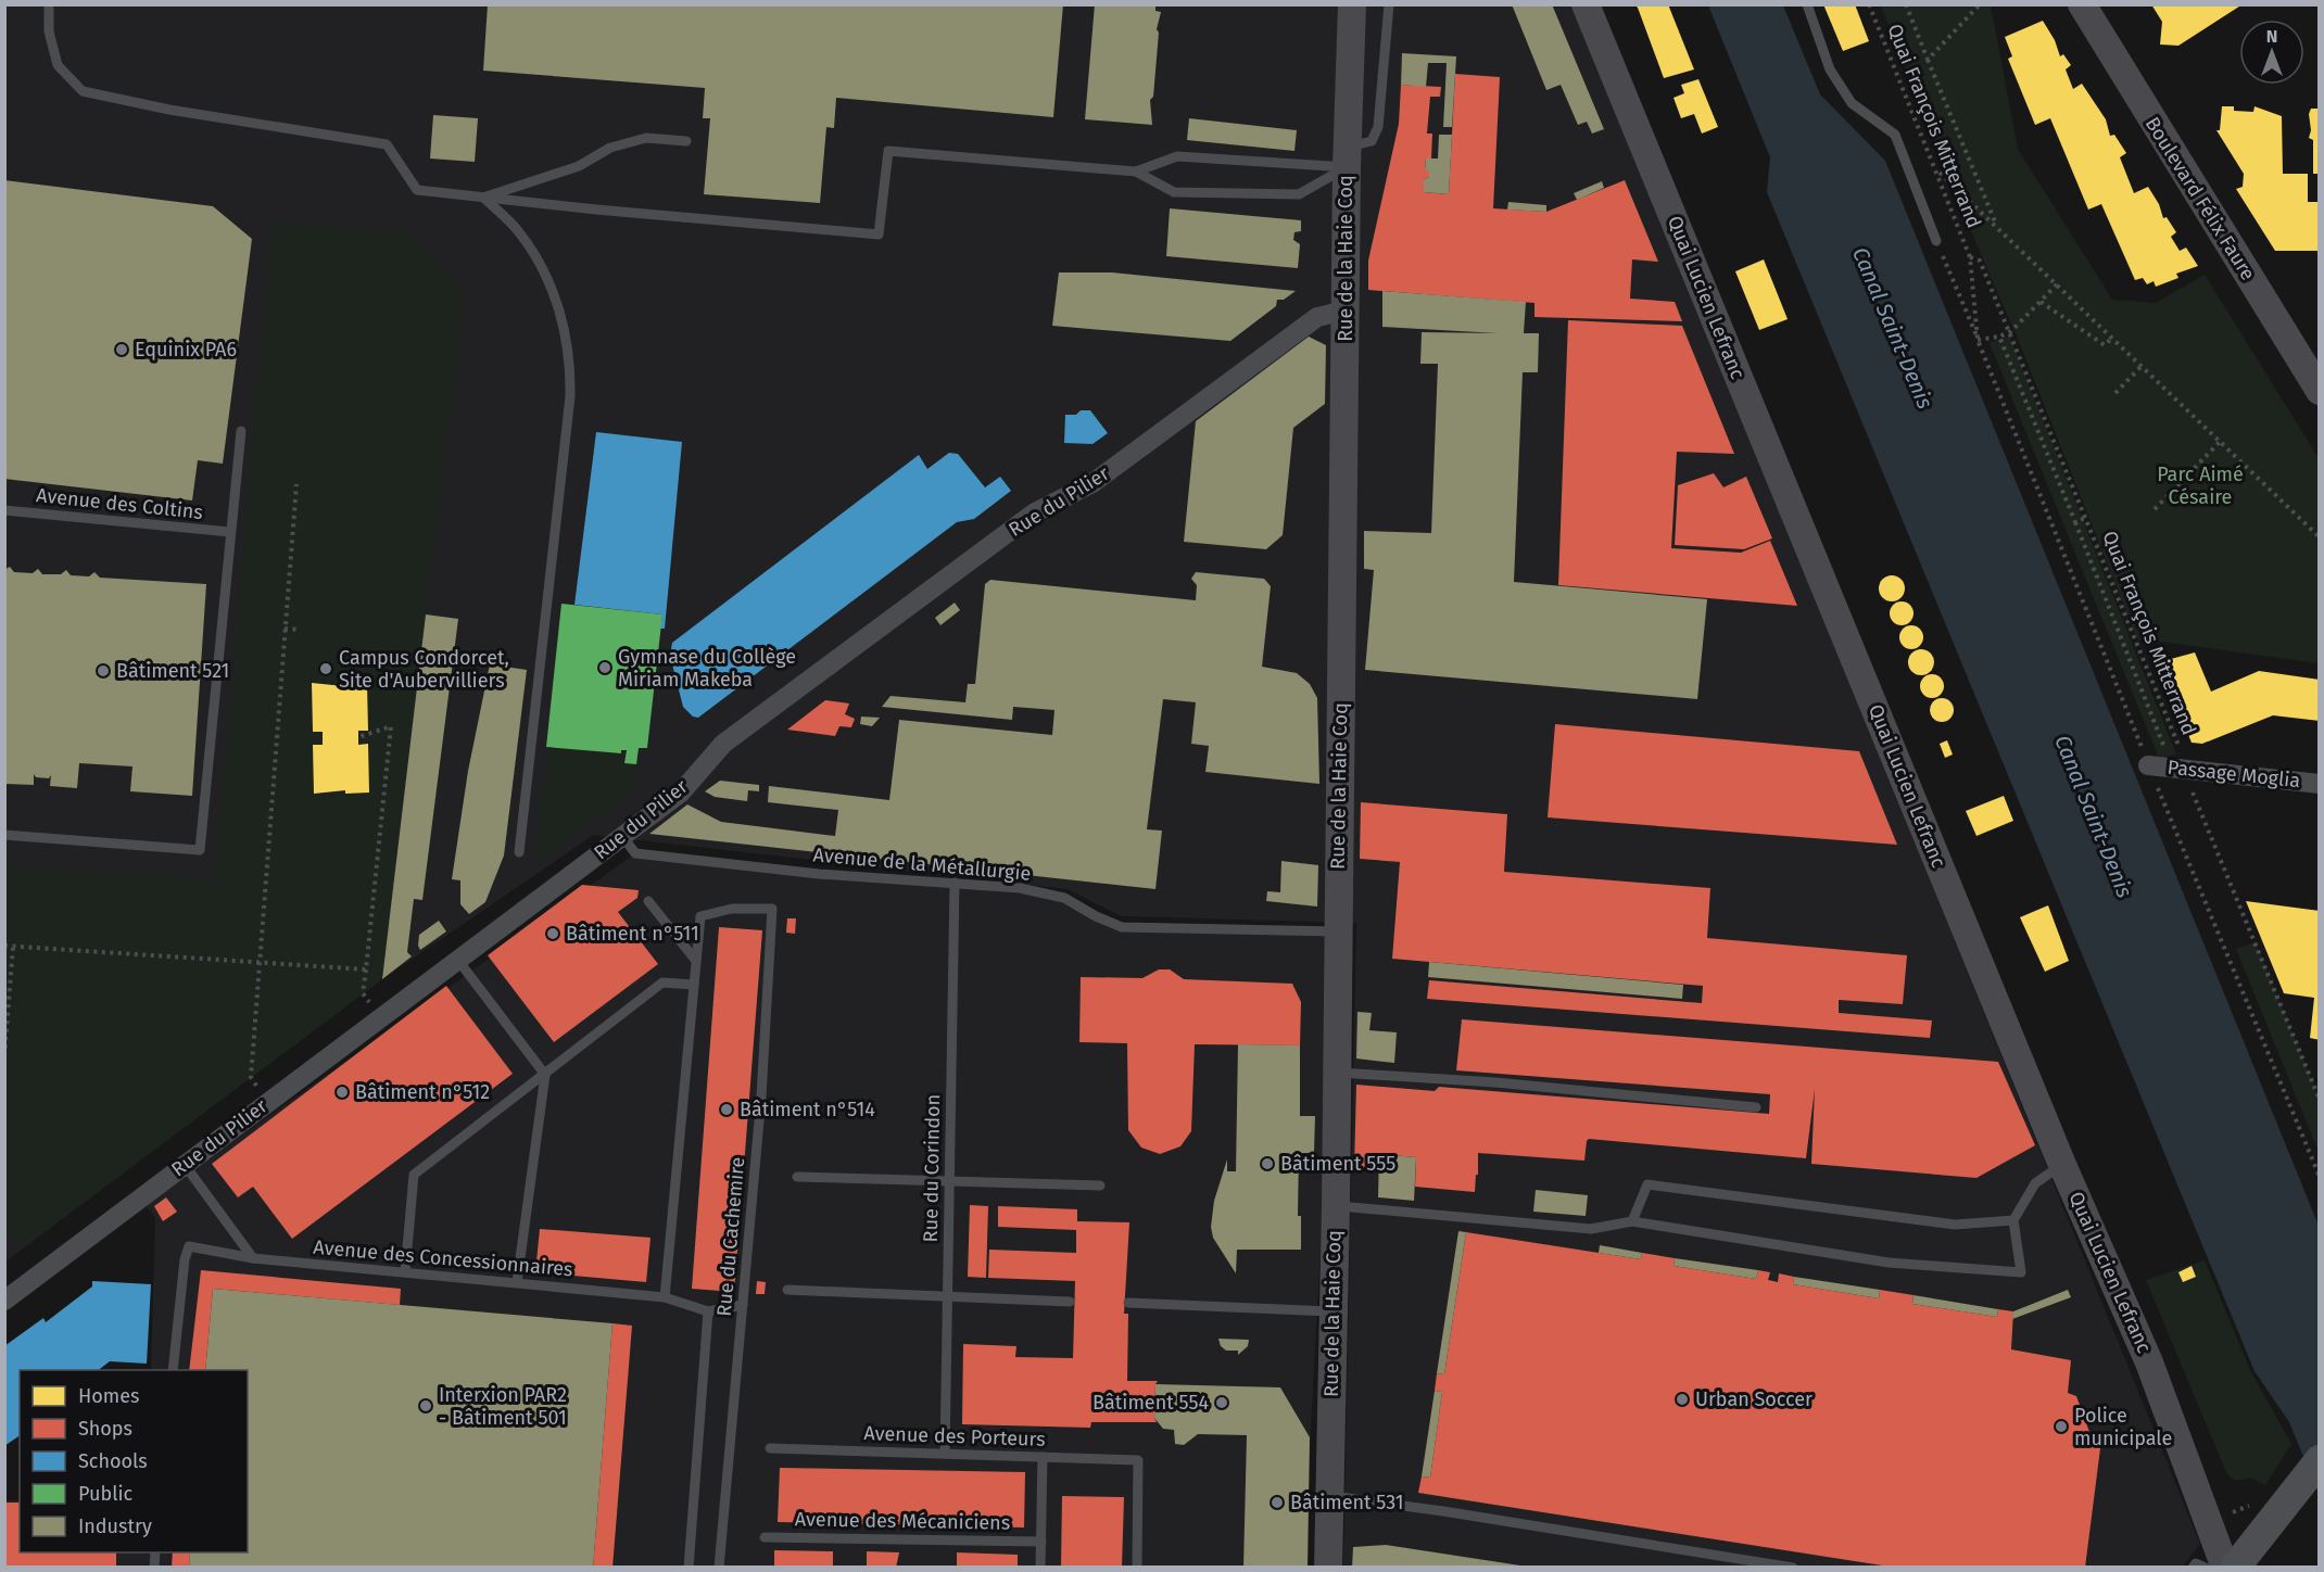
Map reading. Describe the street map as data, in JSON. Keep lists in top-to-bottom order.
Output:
{
  "streets": {
    "main road": ["Boulevard Félix Faure", "Rue de la Haie Coq", "Quai Lucien Lefranc"],
    "street": ["Rue du Pilier", "Passage Moglia"],
    "lane": [
      "Avenue des Coltins",
      "Avenue de la Métallurgie",
      "Rue du Corindon",
      "Rue du Cachemire",
      "Avenue des Concessionnaires",
      "Avenue des Porteurs",
      "Avenue des Mécaniciens"
    ],
    "path": ["Quai François Mitterrand"]
  },
  "crossings": [
    ["Quai François Mitterrand", "Passage Moglia"],
    ["Rue de la Haie Coq", "Rue du Pilier"],
    ["Rue de la Haie Coq", "Avenue de la Métallurgie"],
    ["Rue du Pilier", "Avenue de la Métallurgie"],
    ["Avenue de la Métallurgie", "Rue du Corindon"],
    ["Rue du Corindon", "Avenue des Porteurs"],
    ["Rue du Cachemire", "Avenue des Concessionnaires"]
  ],
  "water": ["Canal Saint-Denis"],
  "parks": ["Parc Aimé Césaire"],
  "places": [
    "Equinix PA6",
    "Gymnase du Collège Miriam Makeba",
    "Campus Condorcet, Site d'Aubervilliers",
    "Bâtiment 521",
    "Bâtiment n°511",
    "Bâtiment n°512",
    "Bâtiment n°514",
    "Bâtiment 555",
    "Urban Soccer",
    "Bâtiment 554",
    "Interxion PAR2 - Bâtiment 501",
    "Police municipale",
    "Bâtiment 531"
  ],
  "legend": [
    "Homes",
    "Shops",
    "Schools",
    "Public",
    "Industry"
  ],
  "north": "top"
}
